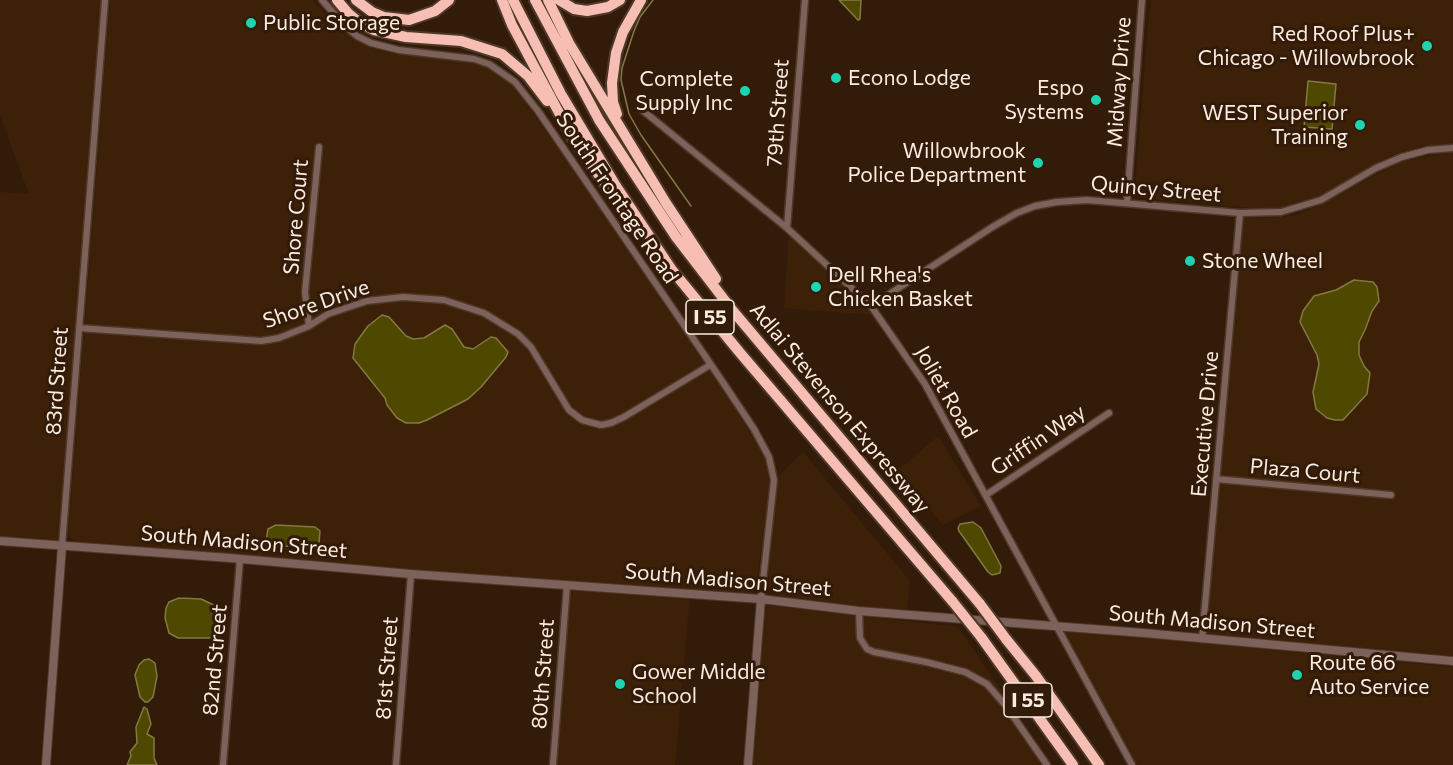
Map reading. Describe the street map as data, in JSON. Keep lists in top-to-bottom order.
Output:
{
  "streets": {
    "highway": ["I 55", "Adlai Stevenson Expressway"],
    "street": [
      "Midway Drive",
      "79th Street",
      "Quincy Street",
      "South Frontage Road",
      "Shore Court",
      "Shore Drive",
      "83rd Street",
      "Joliet Road",
      "Executive Drive",
      "Griffin Way",
      "Plaza Court",
      "South Madison Street",
      "82nd Street",
      "81st Street",
      "80th Street"
    ]
  },
  "crossings": [
    ["Midway Drive", "Quincy Street"],
    ["79th Street", "Joliet Road"],
    ["Quincy Street", "Joliet Road"],
    ["Quincy Street", "Executive Drive"],
    ["South Frontage Road", "Shore Drive"],
    ["South Frontage Road", "South Madison Street"],
    ["Shore Court", "Shore Drive"],
    ["Shore Drive", "83rd Street"],
    ["83rd Street", "South Madison Street"],
    ["Joliet Road", "Griffin Way"],
    ["Joliet Road", "South Madison Street"],
    ["Executive Drive", "Plaza Court"],
    ["Executive Drive", "South Madison Street"],
    ["South Madison Street", "82nd Street"],
    ["South Madison Street", "81st Street"],
    ["South Madison Street", "80th Street"]
  ],
  "places": [
    "Public Storage",
    "Red Roof Plus+ Chicago - Willowbrook",
    "Econo Lodge",
    "Complete Supply Inc",
    "Espo Systems",
    "WEST Superior Training",
    "Willowbrook Police Department",
    "Stone Wheel",
    "Dell Rhea's Chicken Basket",
    "Route 66 Auto Service",
    "Gower Middle School"
  ]
}
